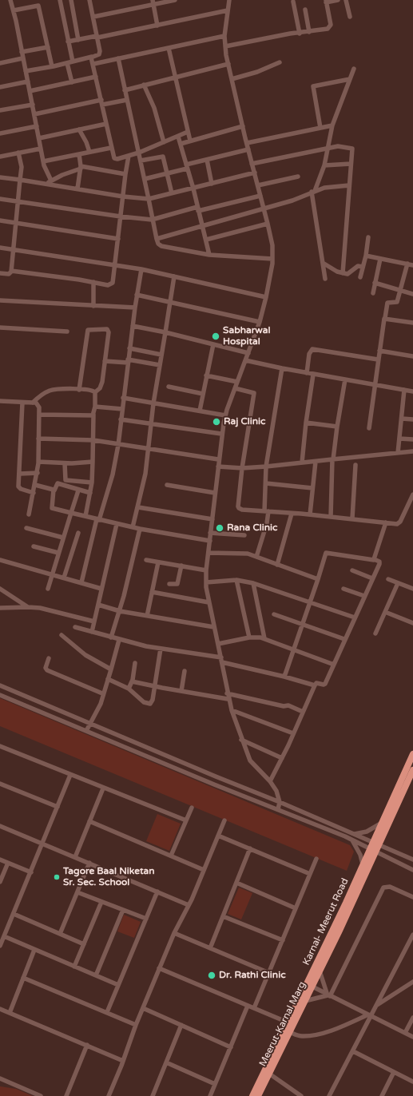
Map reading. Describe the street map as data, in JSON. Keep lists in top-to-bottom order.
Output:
{
  "streets": {
    "highway": ["Karnal- Meerut Road", "Meerut-Karnal Marg"]
  },
  "crossings": [
    ["Karnal- Meerut Road", "Meerut-Karnal Marg"]
  ],
  "places": [
    "Sabharwal Hospital",
    "Raj Clinic",
    "Rana Clinic",
    "Tagore Baal Niketan Sr. Sec. School",
    "Dr. Rathi Clinic"
  ]
}
